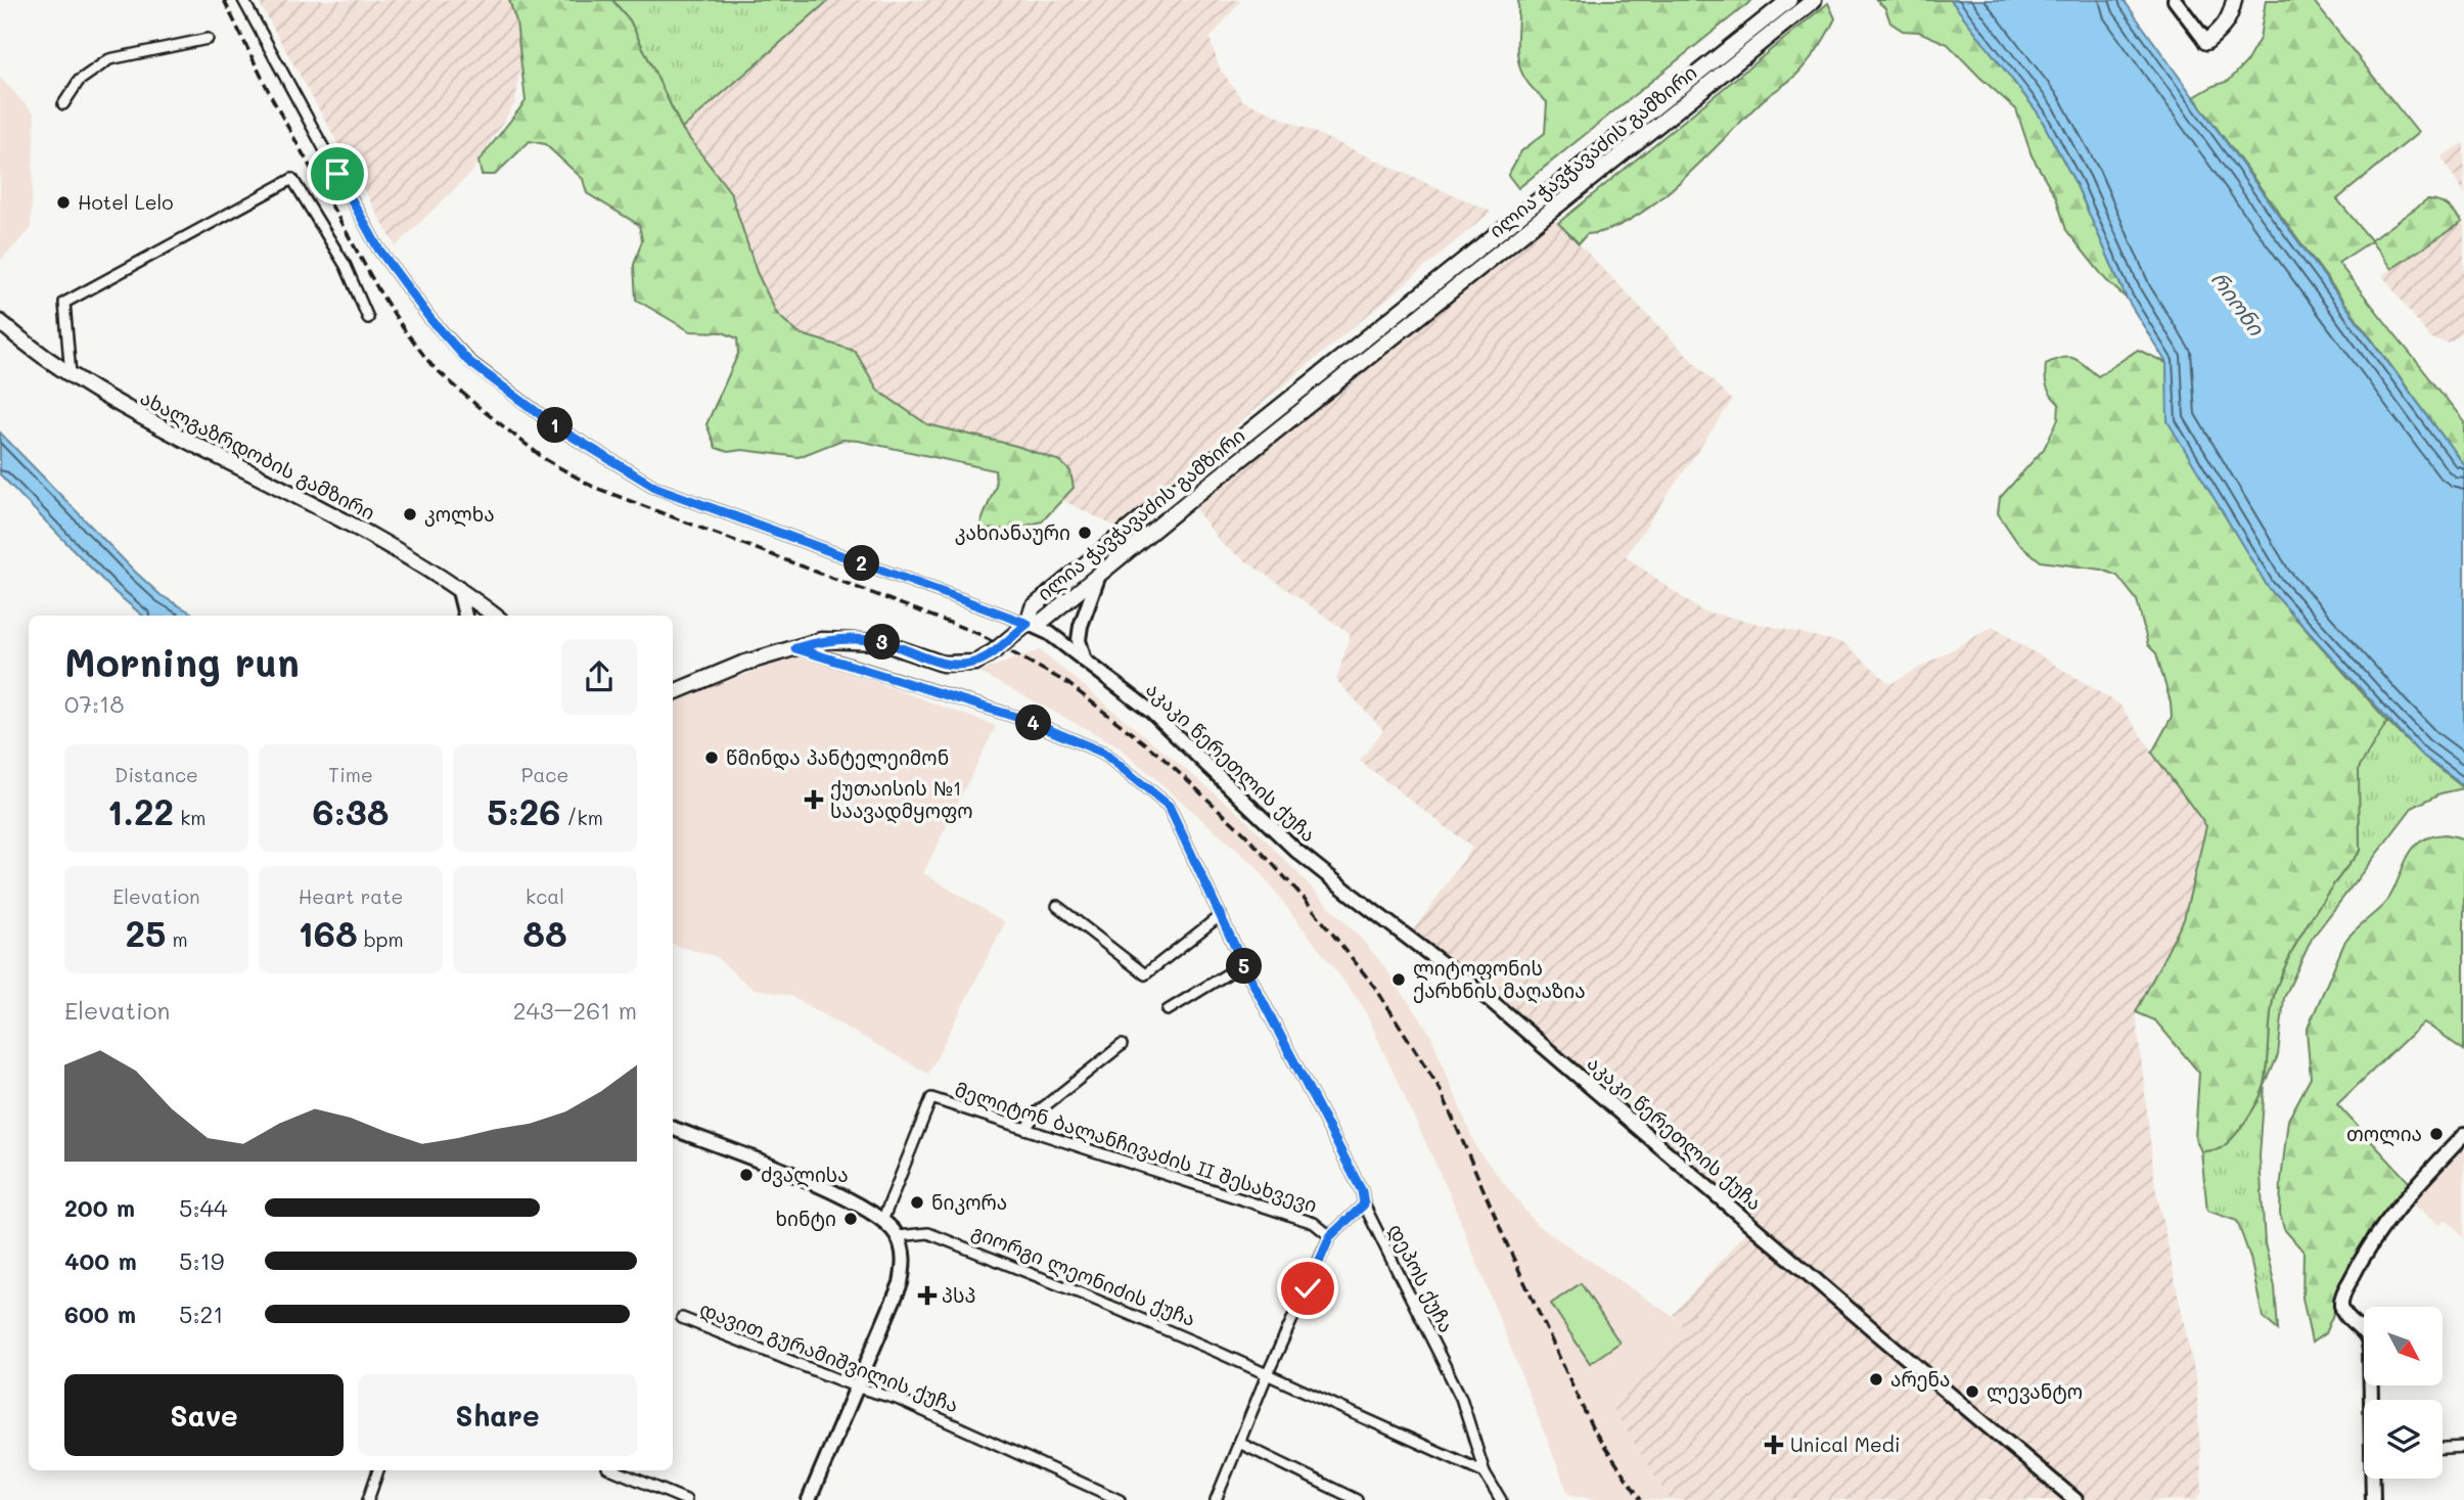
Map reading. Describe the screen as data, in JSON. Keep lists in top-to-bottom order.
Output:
{
  "streets": {
    "main road": ["ილია ჭავჭავაძის გამზირი", "ახალგაზრდობის გამზირი", "აკაკი წერეთლის ქუჩა"],
    "street": [
      "მელიტონ ბალანჩივაძის II შესახვევი",
      "გიორგი ლეონიძის ქუჩა",
      "დეპოს ქუჩა",
      "დავით გურამიშვილის ქუჩა"
    ]
  },
  "crossings": [
    ["ილია ჭავჭავაძის გამზირი", "აკაკი წერეთლის ქუჩა"],
    ["გიორგი ლეონიძის ქუჩა", "დეპოს ქუჩა"]
  ],
  "water": ["რიონი"],
  "places": {
    "other": [
      "Hotel Lelo",
      "კოლხა",
      "კახიანაური",
      "წმინდა პანტელეიმონ",
      "ლიტოფონის ქარხნის მაღაზია",
      "თოლია",
      "ძვალისა",
      "ნიკორა",
      "ხინტი",
      "არენა",
      "ლევანტო"
    ],
    "health": ["ქუთაისის №1 საავადმყოფო", "პსპ", "Unical Medi"]
  },
  "north": "bottom right",
  "page": {
    "pins": [
      "1",
      "2",
      "3",
      "4",
      "5"
    ],
    "heading": ["Morning run", "07:18"],
    "stats": [
      ["Distance", "1.22 km"],
      ["Time", "6:38"],
      ["Pace", "5:26 /km"],
      ["Elevation", "25 m"],
      ["Heart rate", "168 bpm"],
      ["kcal", "88"]
    ],
    "chart": ["Elevation", "243–261 m"],
    "list": [
      {
        "name": "200 m",
        "note": "5:44"
      },
      {
        "name": "400 m",
        "note": "5:19"
      },
      {
        "name": "600 m",
        "note": "5:21"
      }
    ],
    "buttons": ["Save", "Share"]
  }
}
